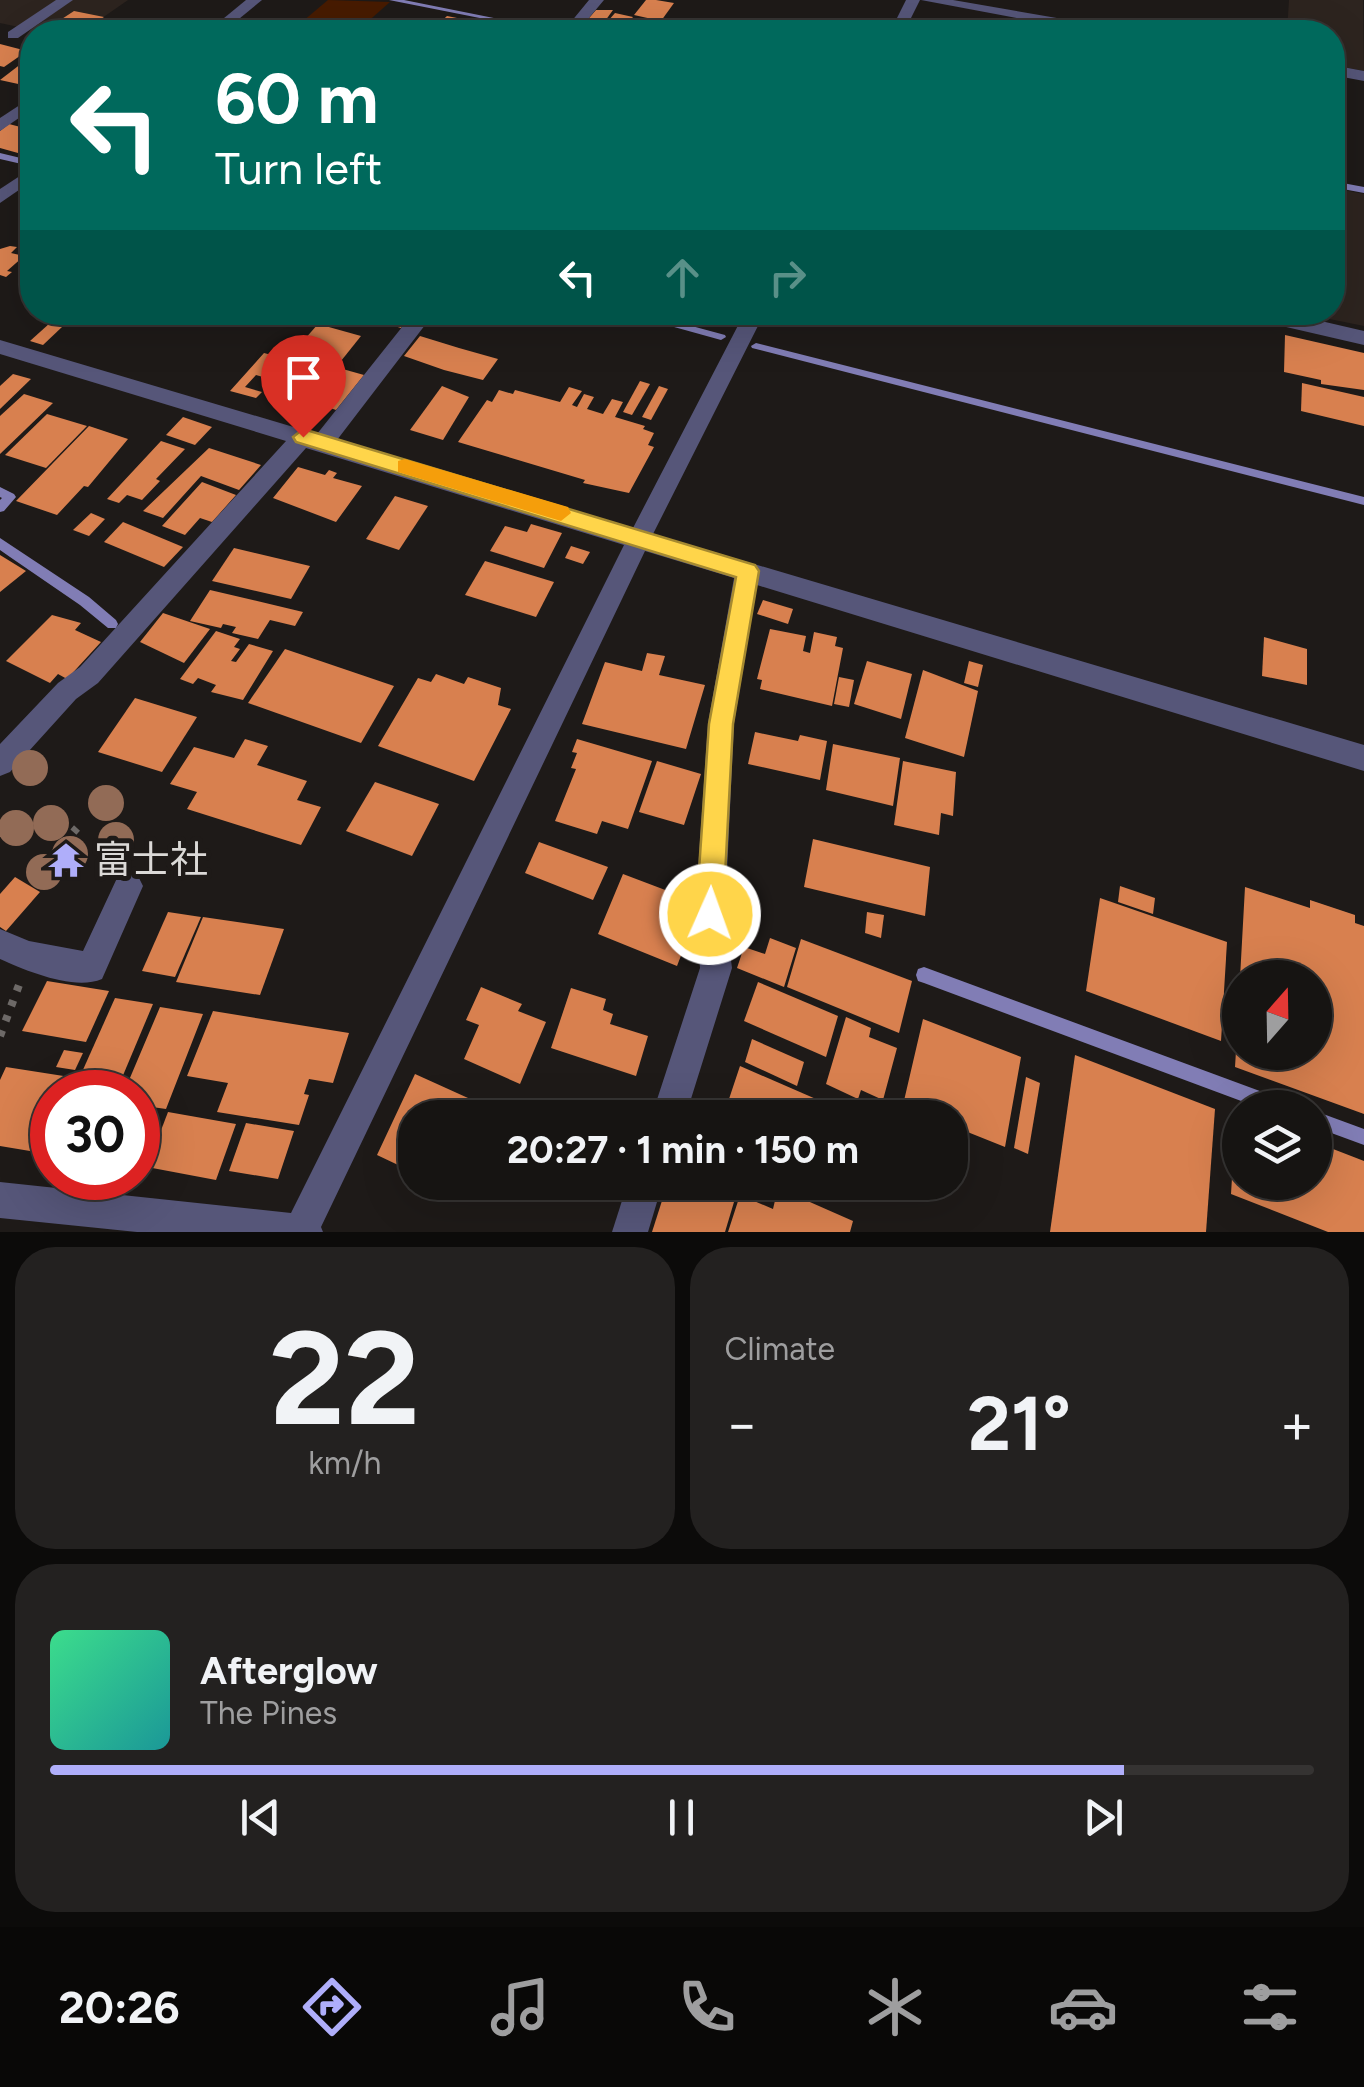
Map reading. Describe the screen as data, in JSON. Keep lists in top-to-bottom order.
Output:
{
  "places": {
    "temple": ["富士社"]
  },
  "north": "top",
  "page": {
    "turn": ["60 m", "Turn left"],
    "limit": "30",
    "trip": "20:27 · 1 min · 150 m",
    "tile": [
      ["22", "km/h"],
      "Climate"
    ],
    "heat": ["−", "21°", "+"],
    "song": ["Afterglow", "The Pines"],
    "tabs": "20:26"
  }
}
